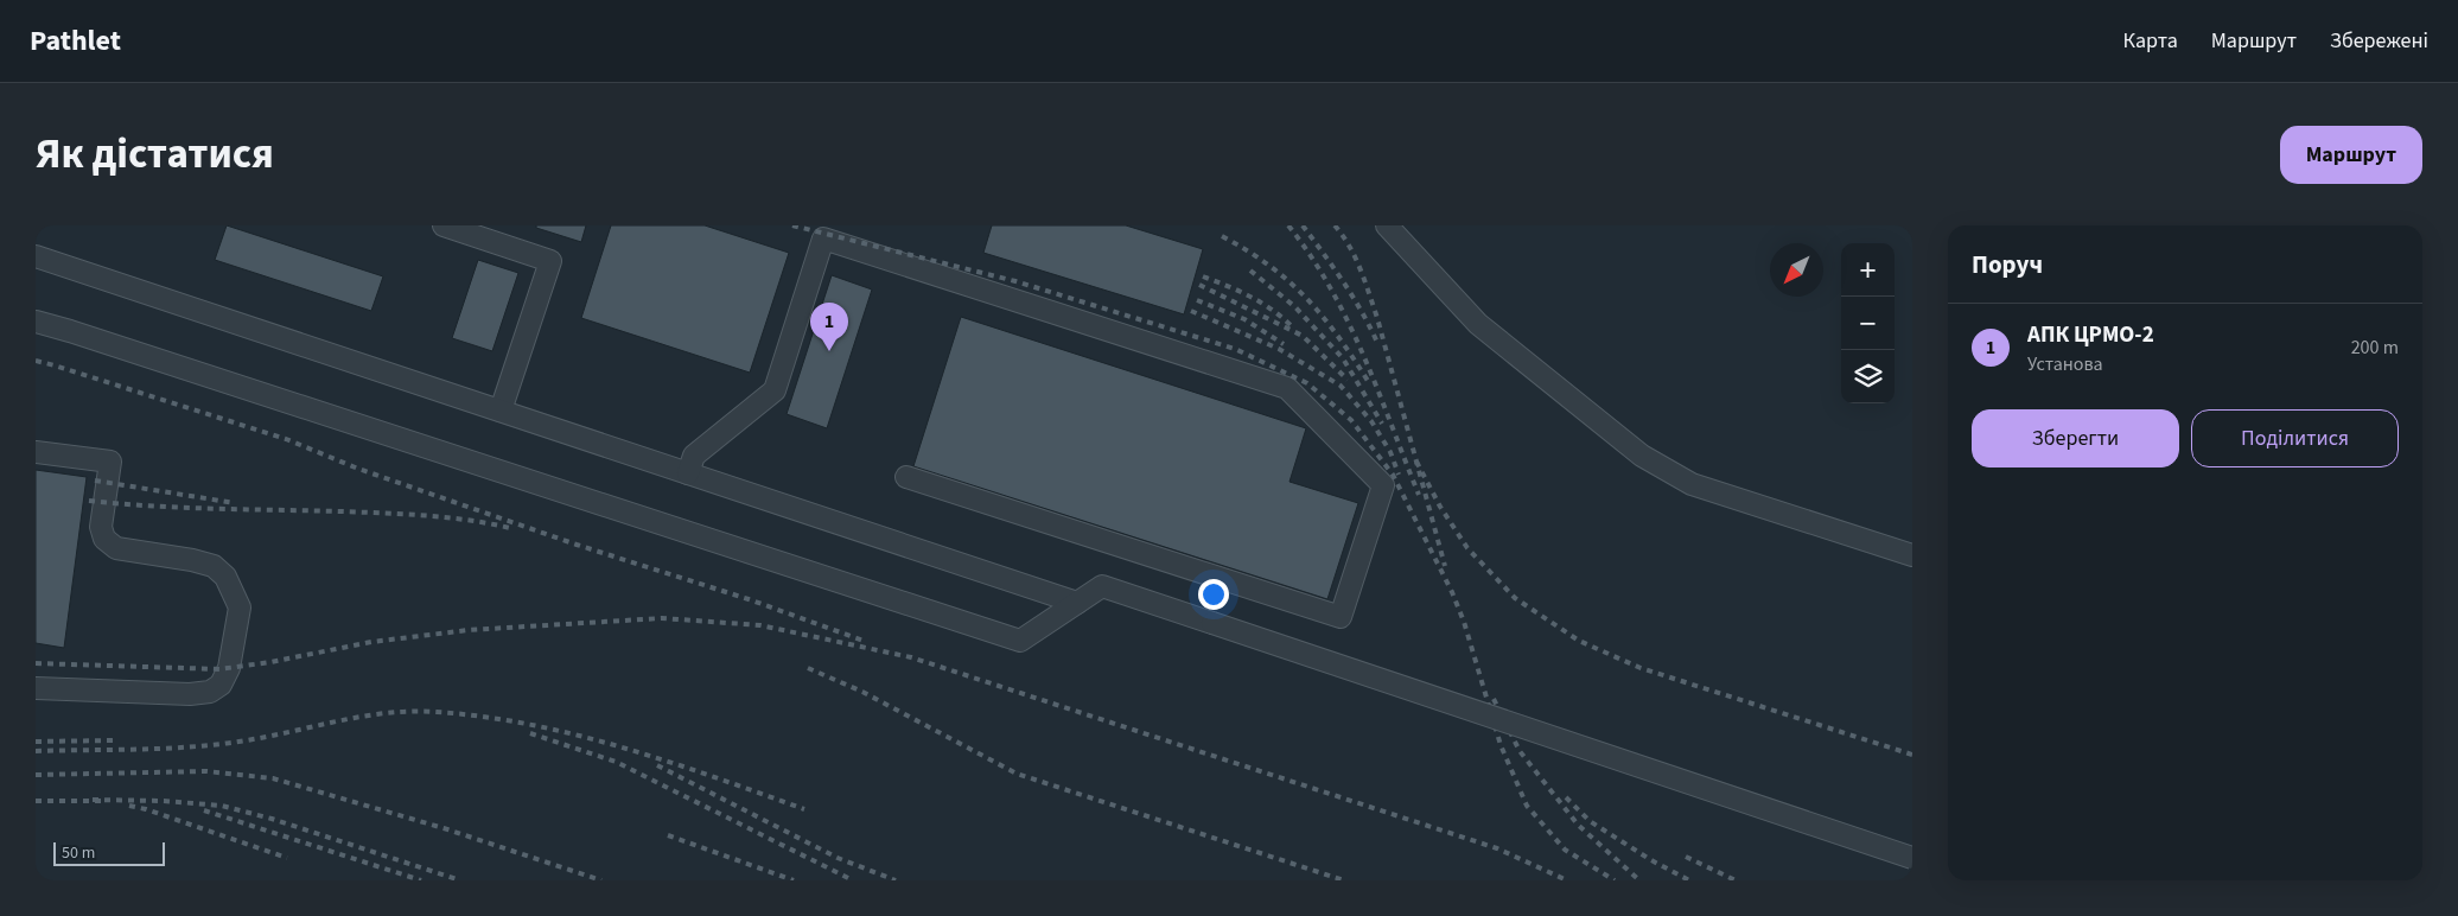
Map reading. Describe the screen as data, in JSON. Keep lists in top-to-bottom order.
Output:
{
  "scale_bar": "50 m",
  "north": "bottom left",
  "page": {
    "header": "Pathlet",
    "nav": ["Карта", "Маршрут", "Збережені"],
    "title": "Як дістатися",
    "buttons": [
      "Маршрут",
      ["Зберегти", "Поділитися"]
    ],
    "heading": "Поруч",
    "map_buttons": ["+", "−"],
    "pins": "1",
    "list": [
      {
        "mark": "1",
        "name": "АПК ЦРМО-2",
        "note": "Установа",
        "value": "200 m"
      }
    ],
    "scale": "50 m"
  }
}
